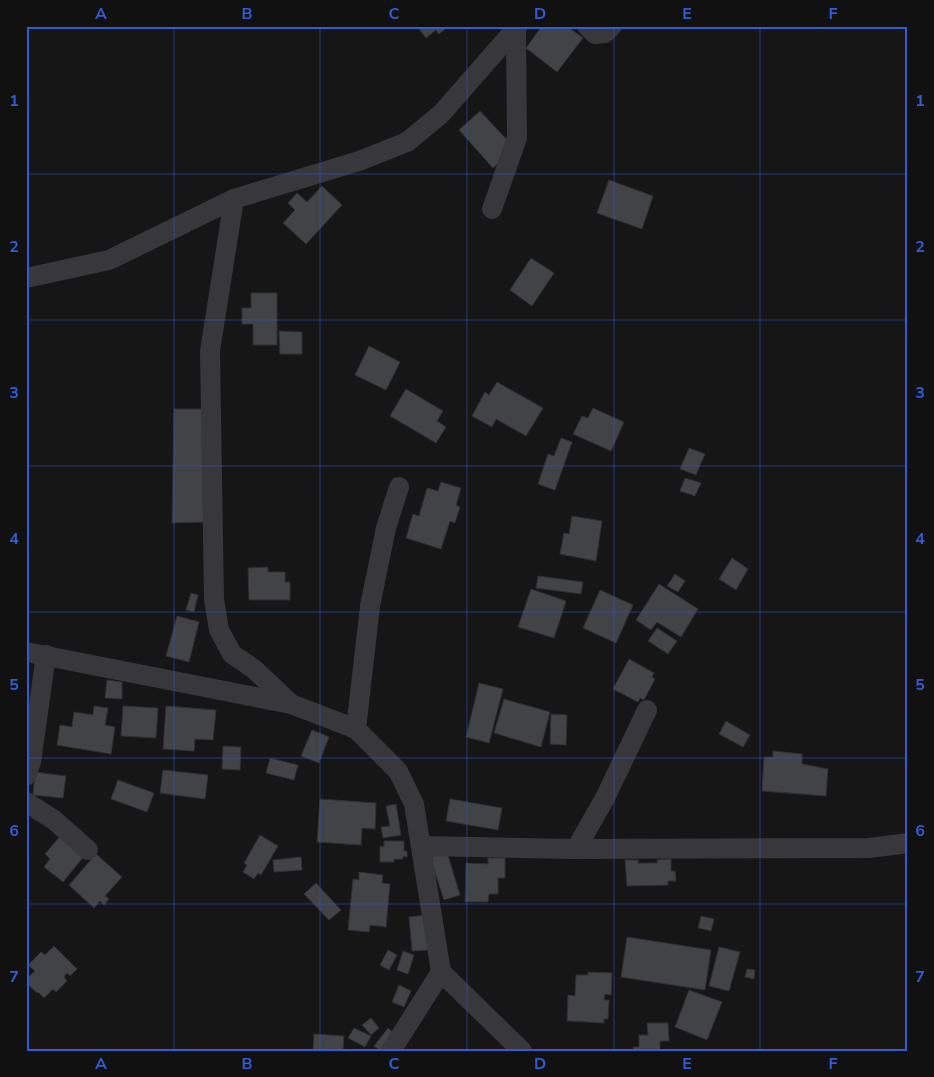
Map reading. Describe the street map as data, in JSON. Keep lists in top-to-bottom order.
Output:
{
  "grid": {
    "columns": [
      "A",
      "B",
      "C",
      "D",
      "E",
      "F"
    ],
    "rows": [
      "1",
      "2",
      "3",
      "4",
      "5",
      "6",
      "7"
    ]
  }
}
